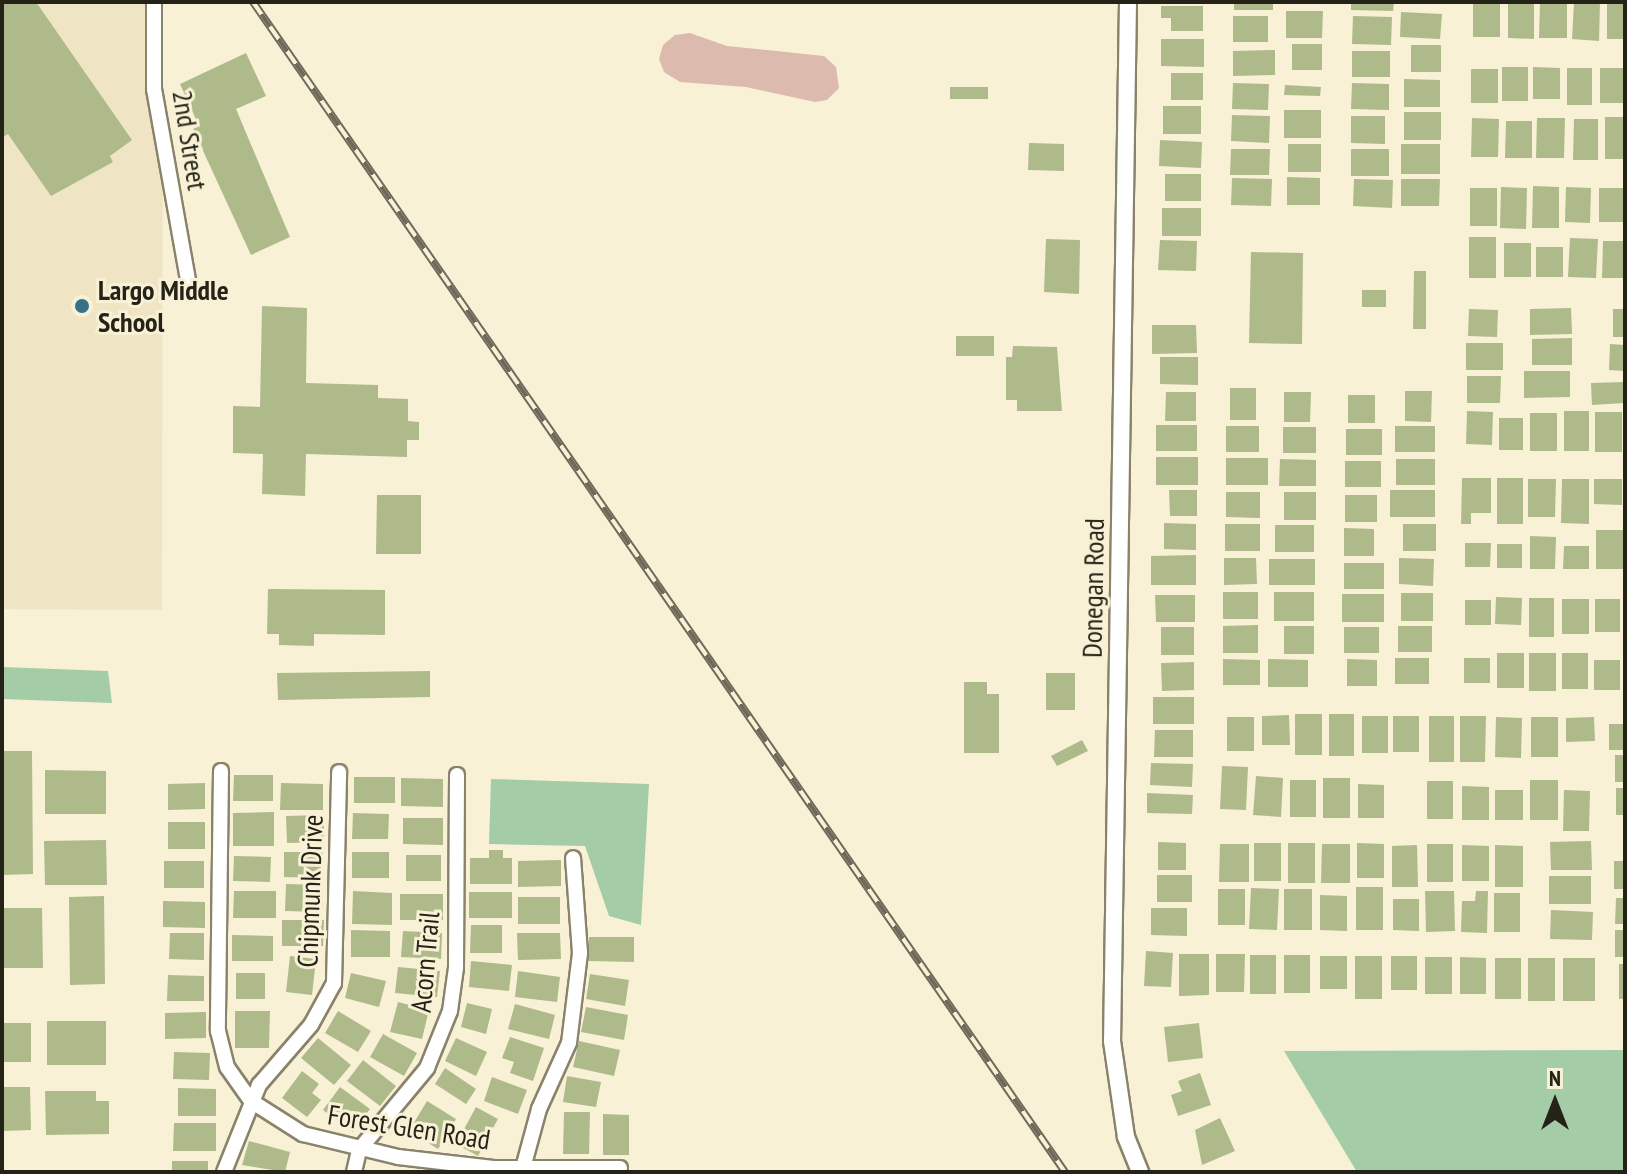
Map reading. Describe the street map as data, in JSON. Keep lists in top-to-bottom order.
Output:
{
  "streets": {
    "street": [
      "2nd Street",
      "Donegan Road",
      "Chipmunk Drive",
      "Acorn Trail",
      "Forest Glen Road"
    ]
  },
  "crossings": [
    ["Chipmunk Drive", "Forest Glen Road"],
    ["Acorn Trail", "Forest Glen Road"]
  ],
  "places": ["Largo Middle School"],
  "north": "top"
}
